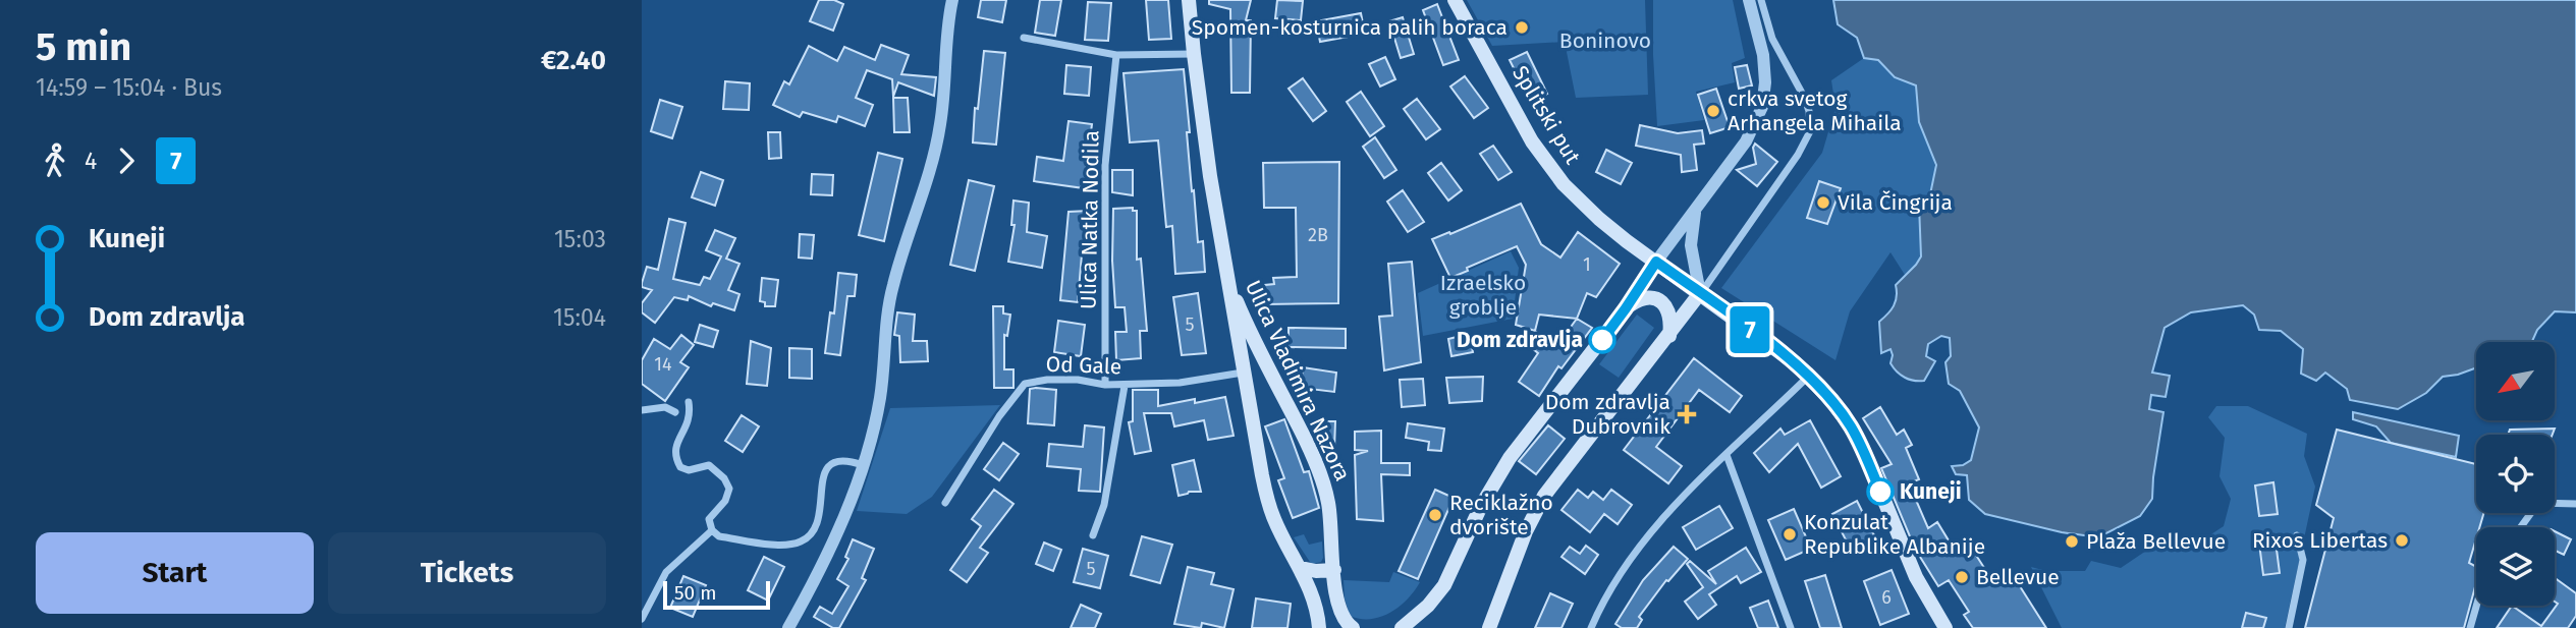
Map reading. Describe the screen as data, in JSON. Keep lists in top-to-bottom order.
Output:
{
  "streets": {
    "main road": ["Splitski put", "Ulica Vladimira Nazora"],
    "street": ["Ulica Natka Nodila", "Od Gale"]
  },
  "crossings": [
    ["Ulica Natka Nodila", "Od Gale"],
    ["Od Gale", "Ulica Vladimira Nazora"]
  ],
  "parks": ["Boninovo", "Izraelsko groblje"],
  "places": {
    "other": [
      "Spomen-kosturnica palih boraca",
      "crkva svetog Arhangela Mihaila",
      "Vila Čingrija",
      "Dom zdravlja",
      "Kuneji",
      "Reciklažno dvorište",
      "Konzulat Republike Albanije",
      "Rixos Libertas",
      "Plaža Bellevue",
      "Bellevue"
    ],
    "health": ["Dom zdravlja Dubrovnik"]
  },
  "lines": ["bus line 7"],
  "house_numbers": [
    "2B",
    "1",
    "5",
    "14",
    "5",
    "6"
  ],
  "scale_bar": "50 m",
  "north": "bottom left",
  "page": {
    "heading": ["5 min", "14:59 – 15:04 · Bus", "€2.40"],
    "on_map": "7",
    "legs": ["4", "7"],
    "list": [
      {
        "name": "Kuneji",
        "value": "15:03"
      },
      {
        "name": "Dom zdravlja",
        "value": "15:04"
      }
    ],
    "buttons": ["Start", "Tickets"],
    "scale": "50 m"
  }
}
